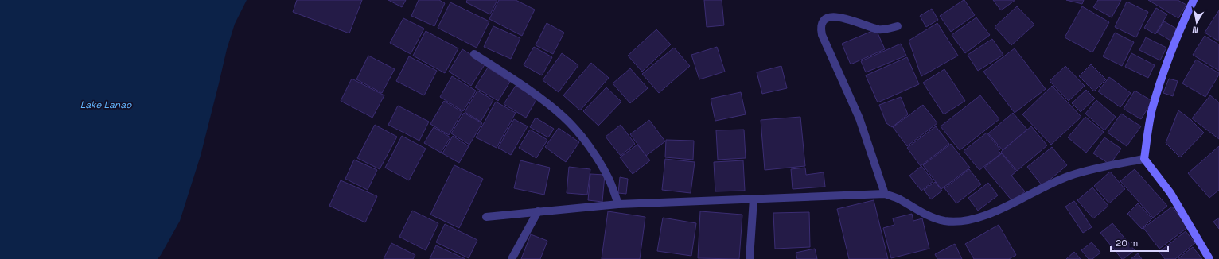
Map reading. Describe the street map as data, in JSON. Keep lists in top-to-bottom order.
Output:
{
  "water": ["Lake Lanao"],
  "scale_bar": "20 m",
  "north": "bottom"
}
